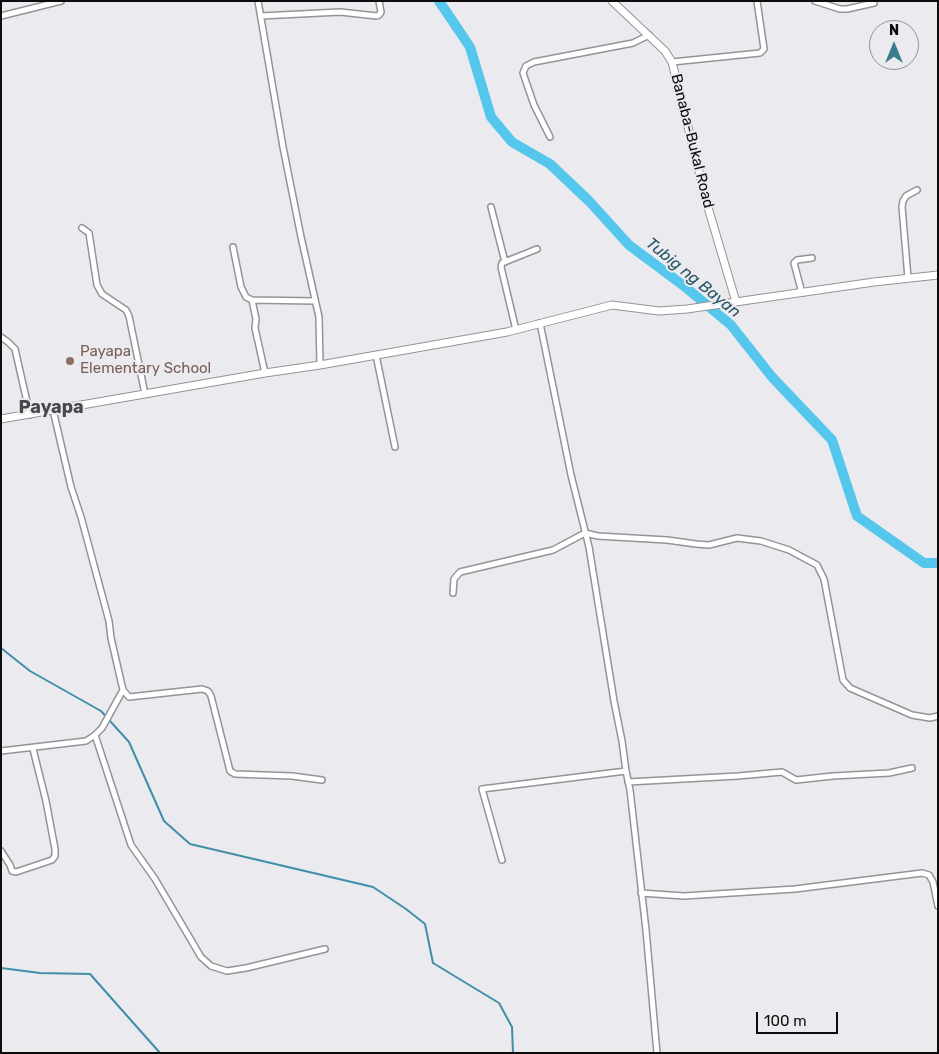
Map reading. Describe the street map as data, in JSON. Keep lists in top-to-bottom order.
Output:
{
  "streets": {
    "main road": ["Banaba-Bukal Road"]
  },
  "districts": ["Payapa"],
  "water": ["Tubig ng Bayan"],
  "places": ["Payapa Elementary School"],
  "scale_bar": "100 m",
  "north": "top"
}
